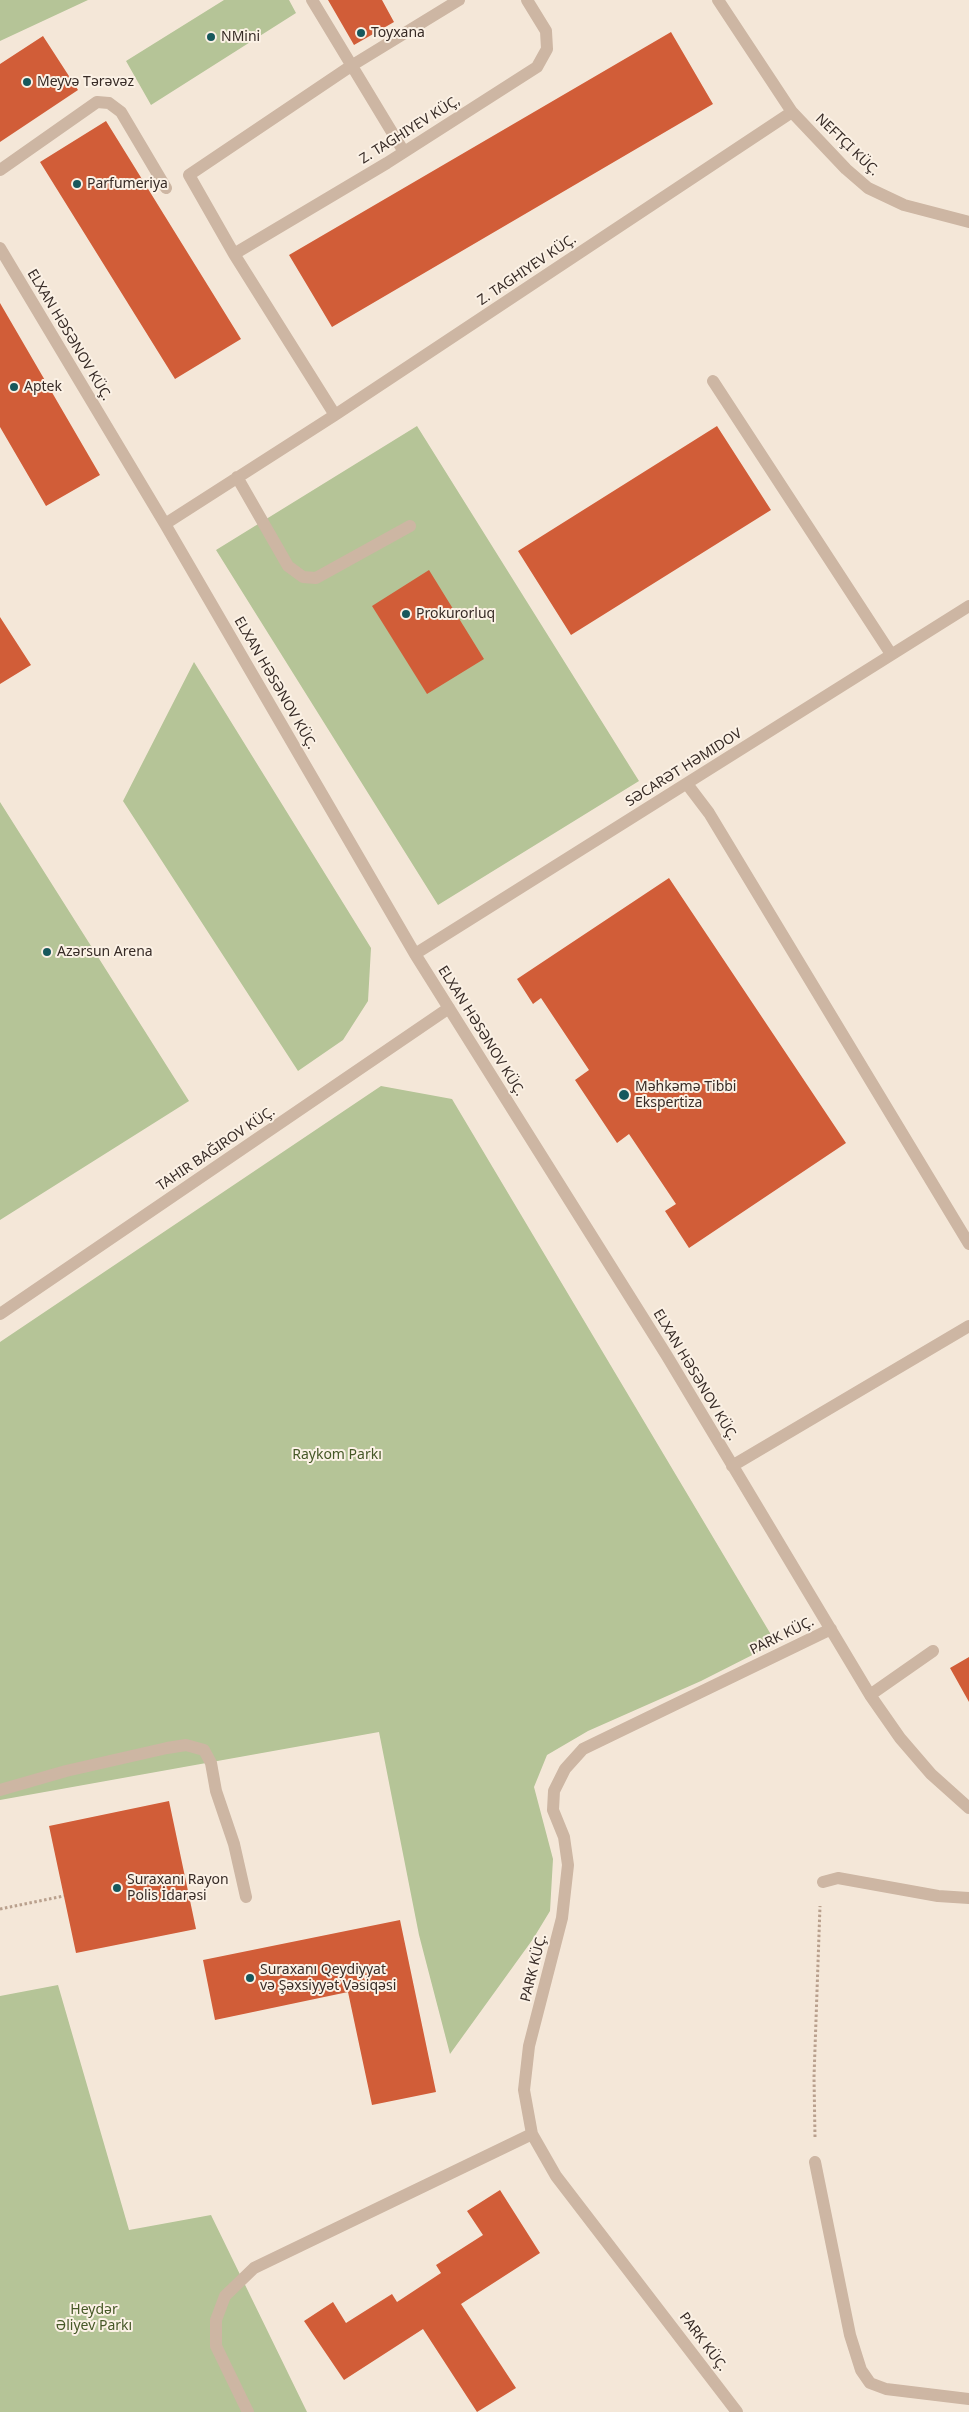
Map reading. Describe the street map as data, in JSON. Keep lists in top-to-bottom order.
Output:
{
  "streets": {
    "street": [
      "Z. TAGHIYEV KÜÇ,",
      "NEFTÇI KÜÇ.",
      "Z. TAGHIYEV KÜÇ.",
      "ELXAN HƏSƏNOV KÜÇ.",
      "SƏCARƏT HƏMIDOV",
      "PARK KÜÇ."
    ]
  },
  "crossings": [
    ["NEFTÇI KÜÇ.", "Z. TAGHIYEV KÜÇ."],
    ["Z. TAGHIYEV KÜÇ.", "ELXAN HƏSƏNOV KÜÇ."],
    ["ELXAN HƏSƏNOV KÜÇ.", "SƏCARƏT HƏMIDOV"],
    ["ELXAN HƏSƏNOV KÜÇ.", "PARK KÜÇ."]
  ],
  "parks": ["Raykom Parkı", "Heydər Əliyev Parkı"],
  "places": [
    "Toyxana",
    "NMini",
    "Meyvə Tərəvəz",
    "Parfumeriya",
    "Aptek",
    "Prokurorluq",
    "Azərsun Arena",
    "Məhkəmə Tibbi Ekspertiza",
    "Suraxanı Rayon Polis İdarəsi",
    "Suraxanı Qeydiyyat və Şəxsiyyət Vəsiqəsi"
  ]
}
